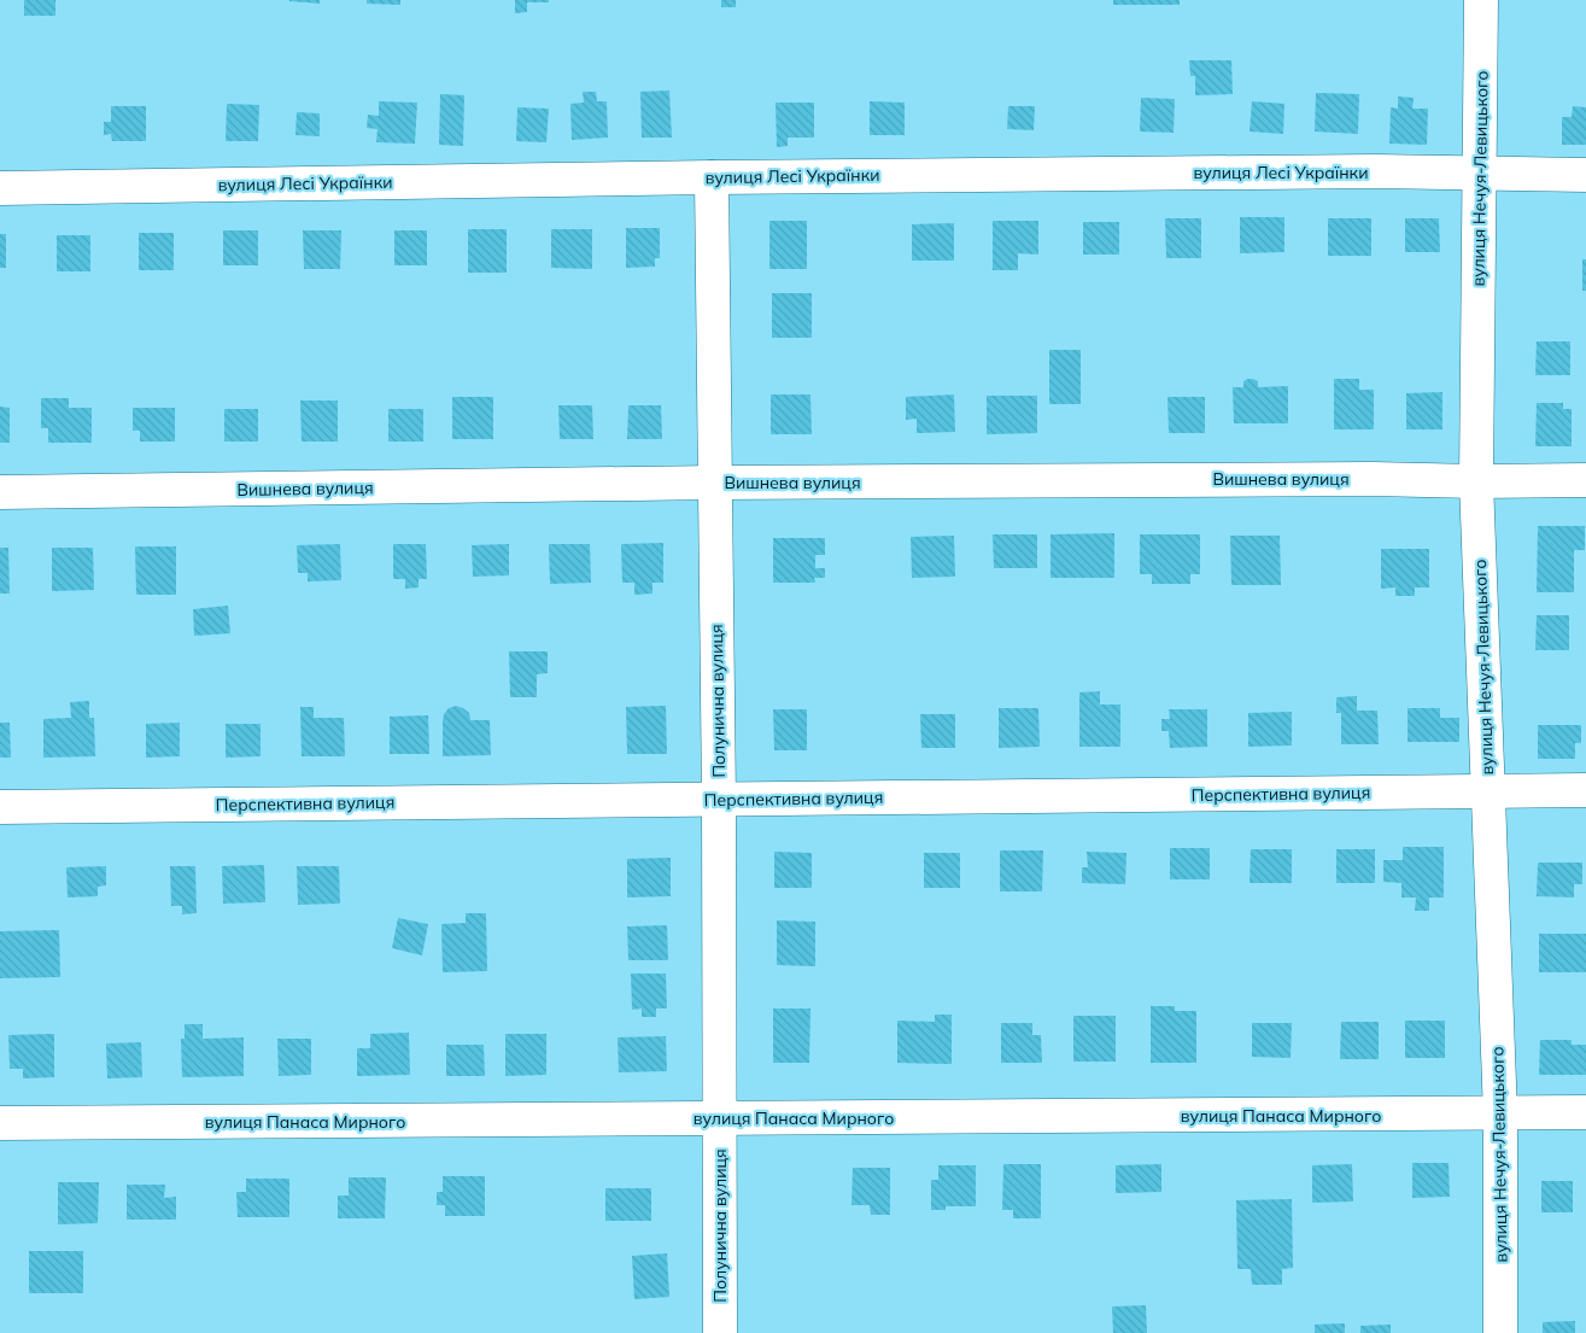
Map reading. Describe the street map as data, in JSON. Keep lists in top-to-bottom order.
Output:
{
  "streets": {
    "street": [
      "вулиця Лесі Українки",
      "вулиця Нечуя-Левицького",
      "Вишнева вулиця",
      "Полунична вулиця",
      "Перспективна вулиця",
      "вулиця Панаса Мирного"
    ]
  },
  "crossings": [
    ["вулиця Лесі Українки", "вулиця Нечуя-Левицького"],
    ["вулиця Лесі Українки", "Полунична вулиця"],
    ["вулиця Нечуя-Левицького", "Вишнева вулиця"],
    ["вулиця Нечуя-Левицького", "Перспективна вулиця"],
    ["вулиця Нечуя-Левицького", "вулиця Панаса Мирного"],
    ["Вишнева вулиця", "Полунична вулиця"],
    ["Полунична вулиця", "Перспективна вулиця"],
    ["Полунична вулиця", "вулиця Панаса Мирного"]
  ]
}
